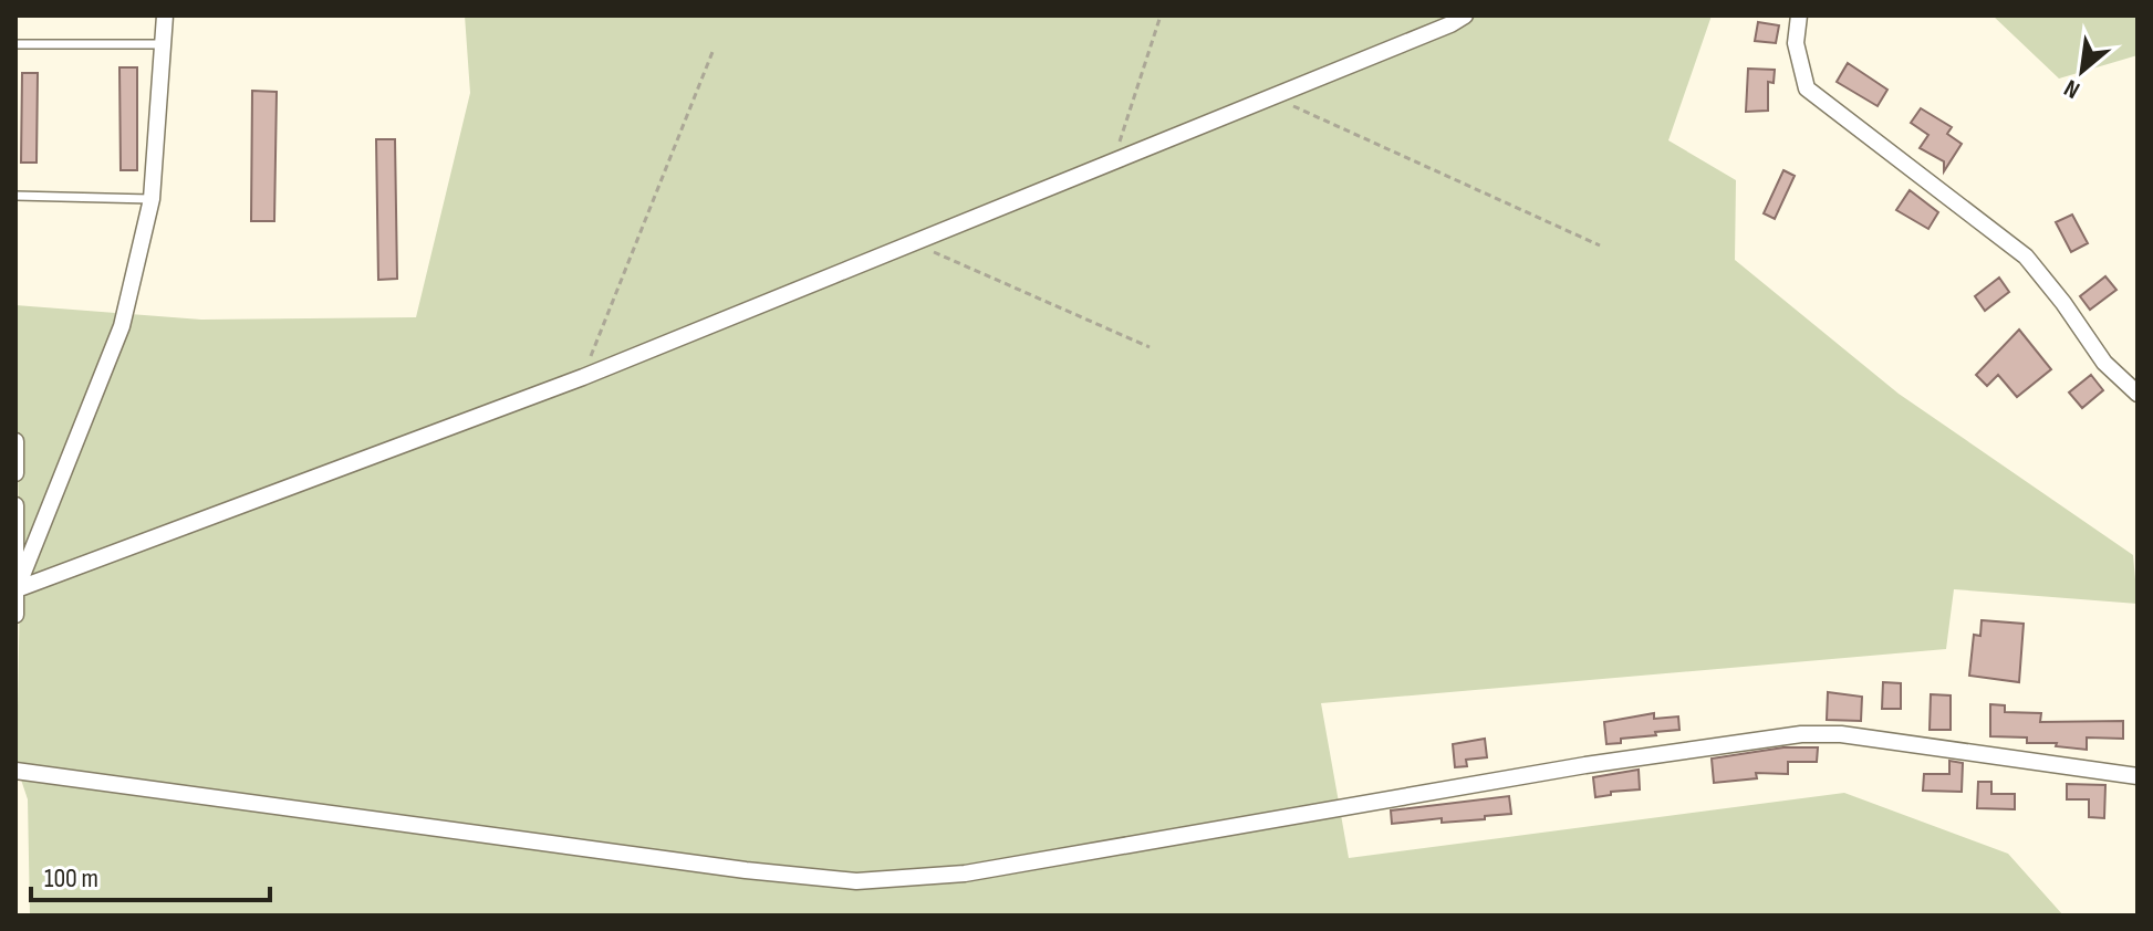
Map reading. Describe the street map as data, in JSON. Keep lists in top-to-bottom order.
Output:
{
  "scale_bar": "100 m",
  "north": "bottom left"
}
